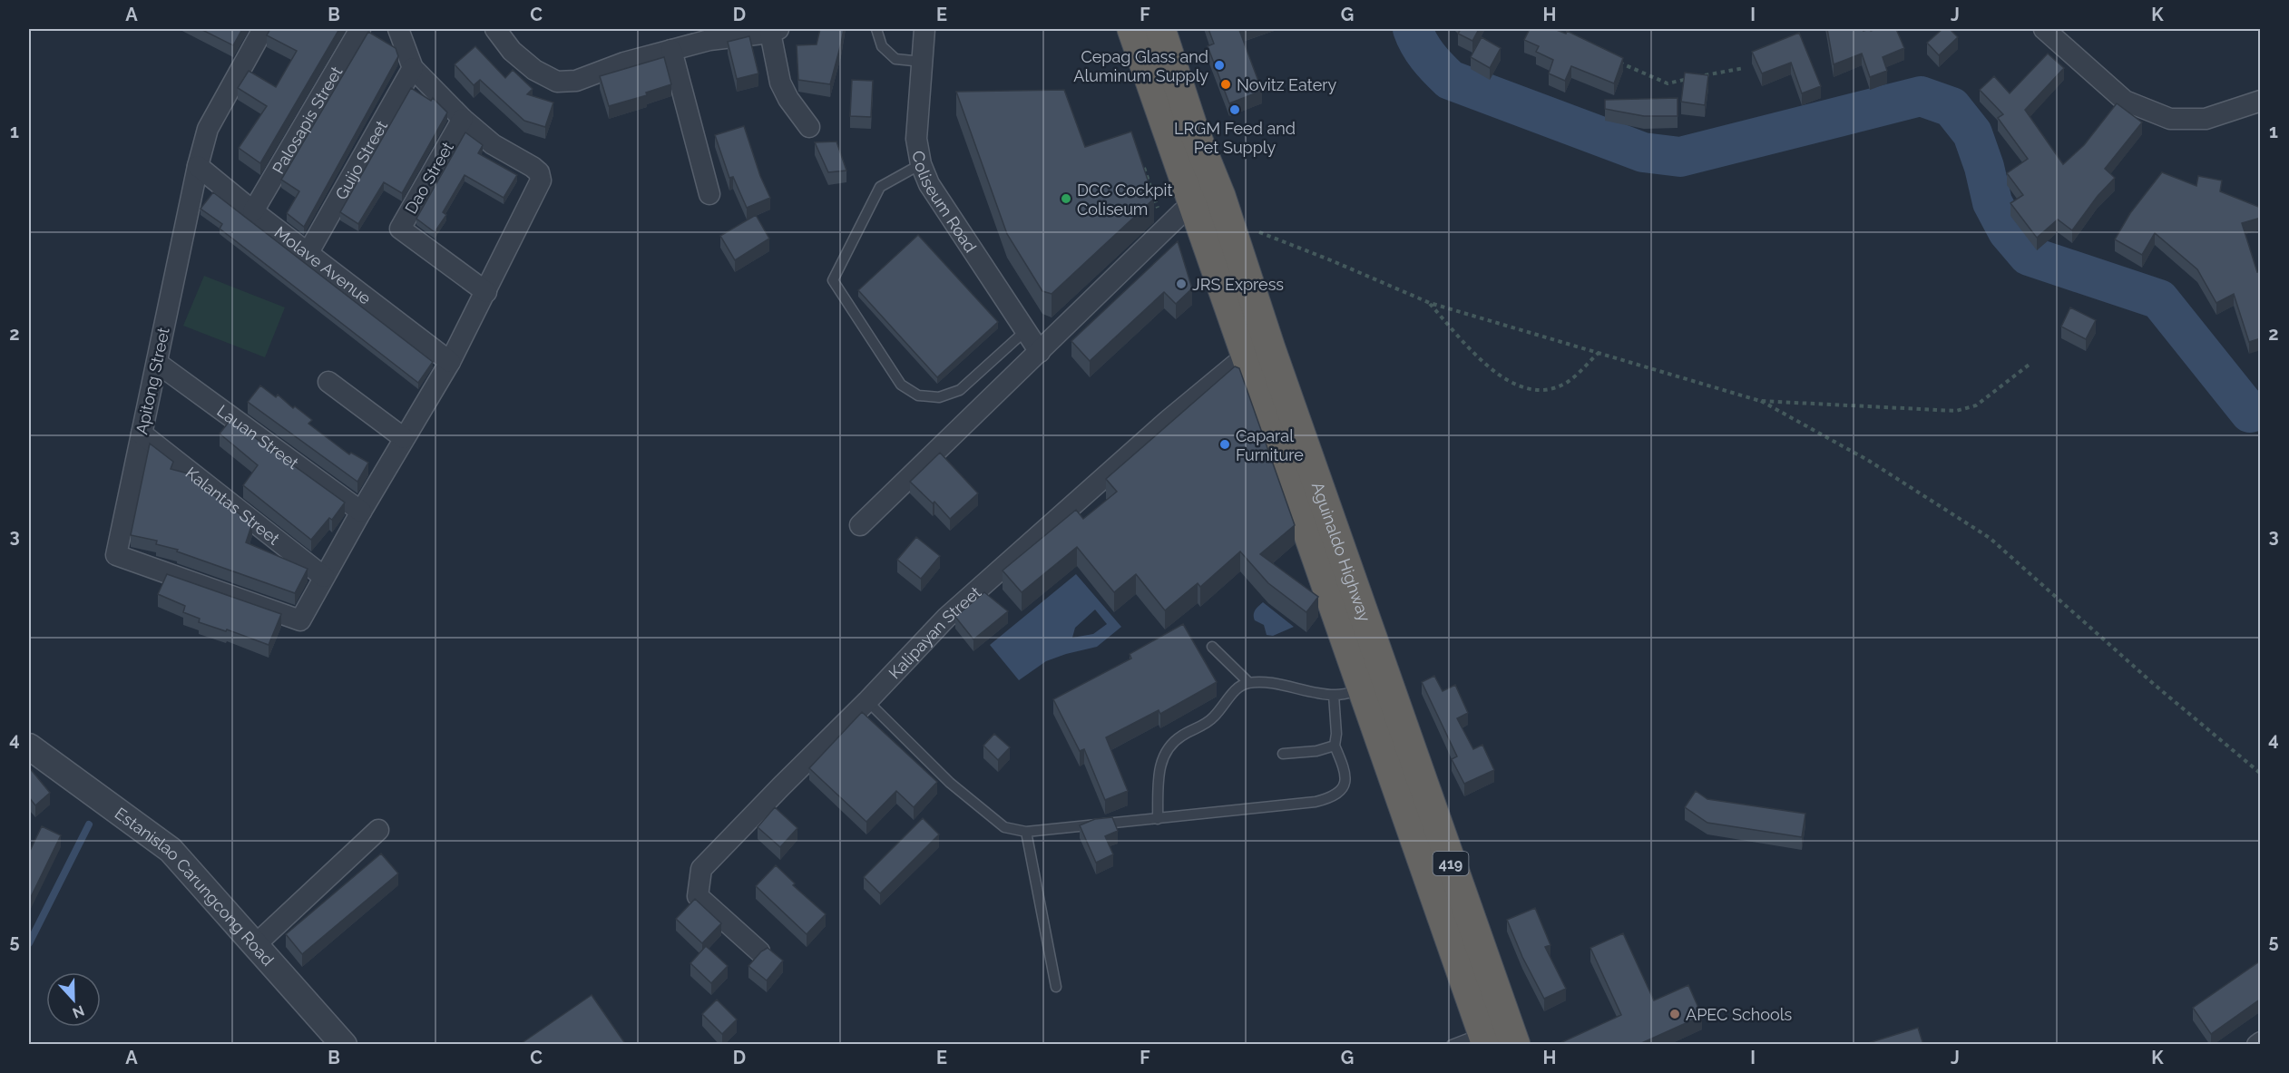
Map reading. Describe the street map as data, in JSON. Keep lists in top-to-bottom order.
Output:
{
  "streets": {
    "highway": ["Aguinaldo Highway", "419"],
    "street": [
      "Palosapis Street",
      "Guijo Street",
      "Dao Street",
      "Coliseum Road",
      "Molave Avenue",
      "Apitong Street",
      "Lauan Street",
      "Kalantas Street",
      "Kalipayan Street",
      "Estanislao Carungcong Road"
    ]
  },
  "crossings": [
    ["Palosapis Street", "Molave Avenue"],
    ["Guijo Street", "Molave Avenue"],
    ["Molave Avenue", "Apitong Street"],
    ["Apitong Street", "Lauan Street"],
    ["Apitong Street", "Kalantas Street"],
    ["Aguinaldo Highway", "Kalipayan Street"]
  ],
  "places": [
    "Cepag Glass and Aluminum Supply",
    "Novitz Eatery",
    "LRGM Feed and Pet Supply",
    "DCC Cockpit Coliseum",
    "JRS Express",
    "Caparal Furniture",
    "APEC Schools"
  ],
  "north": "bottom",
  "grid": {
    "columns": [
      "A",
      "B",
      "C",
      "D",
      "E",
      "F",
      "G",
      "H",
      "I",
      "J",
      "K"
    ],
    "rows": [
      "1",
      "2",
      "3",
      "4",
      "5"
    ]
  }
}
